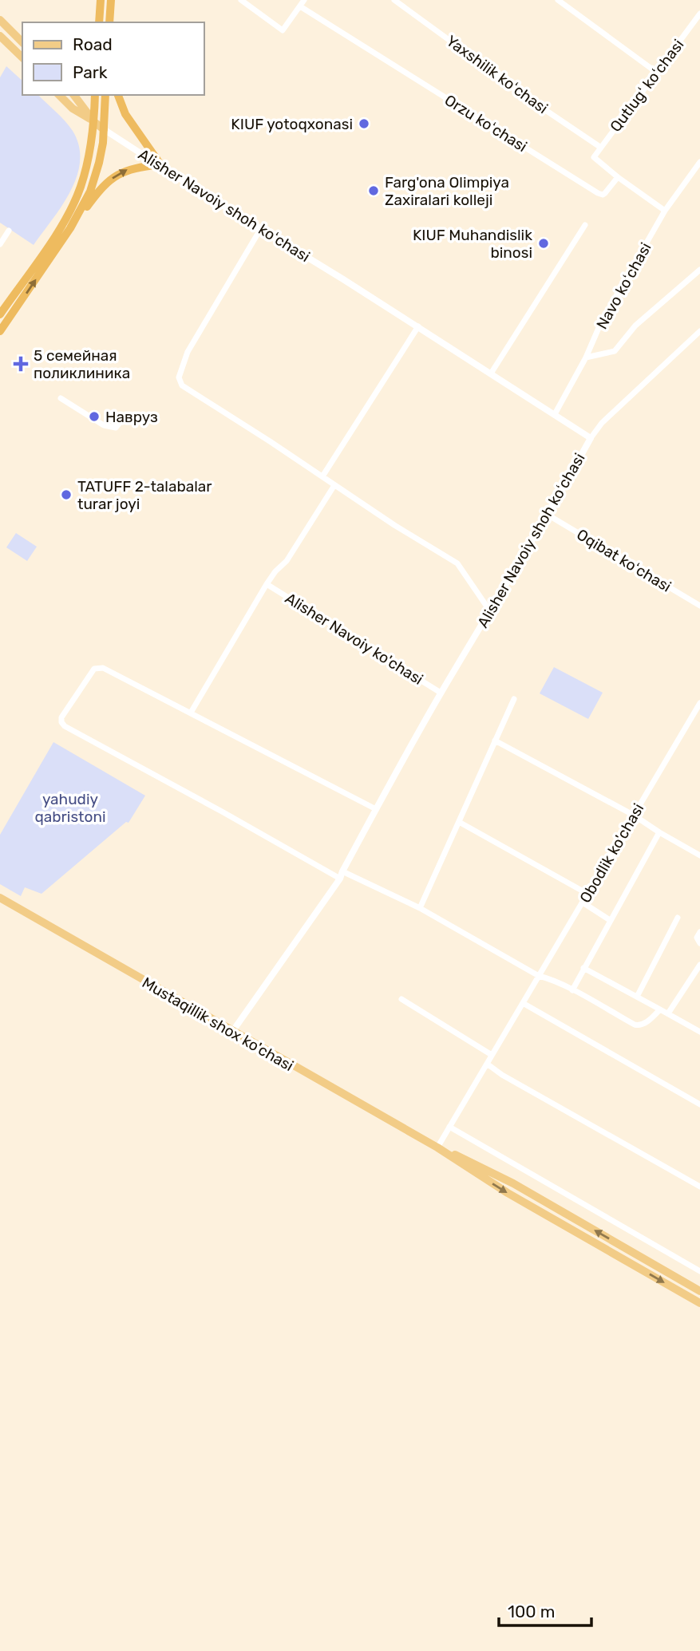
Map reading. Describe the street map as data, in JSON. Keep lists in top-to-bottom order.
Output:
{
  "streets": {
    "main road": ["Alisher Navoiy shoh koʻchasi", "Mustaqillik shox ko'chasi"],
    "street": [
      "Yaxshilik koʻchasi",
      "Qutlugʻ koʻchasi",
      "Orzu koʻchasi",
      "Navo koʻchasi",
      "Oqibat koʻchasi",
      "Alisher Navoiy ko'chasi",
      "Obodlik ko'chasi"
    ]
  },
  "crossings": [
    ["Yaxshilik koʻchasi", "Qutlugʻ koʻchasi"],
    ["Qutlugʻ koʻchasi", "Orzu koʻchasi"],
    ["Alisher Navoiy shoh koʻchasi", "Navo koʻchasi"],
    ["Alisher Navoiy shoh koʻchasi", "Oqibat koʻchasi"],
    ["Alisher Navoiy shoh koʻchasi", "Alisher Navoiy ko'chasi"],
    ["Alisher Navoiy shoh koʻchasi", "Mustaqillik shox ko'chasi"],
    ["Obodlik ko'chasi", "Mustaqillik shox ko'chasi"]
  ],
  "parks": ["yahudiy qabristoni"],
  "places": {
    "other": [
      "KIUF yotoqxonasi",
      "Farg'ona Olimpiya Zaxiralari kolleji",
      "KIUF Muhandislik binosi",
      "Навруз",
      "TATUFF 2-talabalar turar joyi"
    ],
    "health": ["5 семейная поликлиника"]
  },
  "legend": ["Road", "Park"],
  "scale_bar": "100 m"
}
